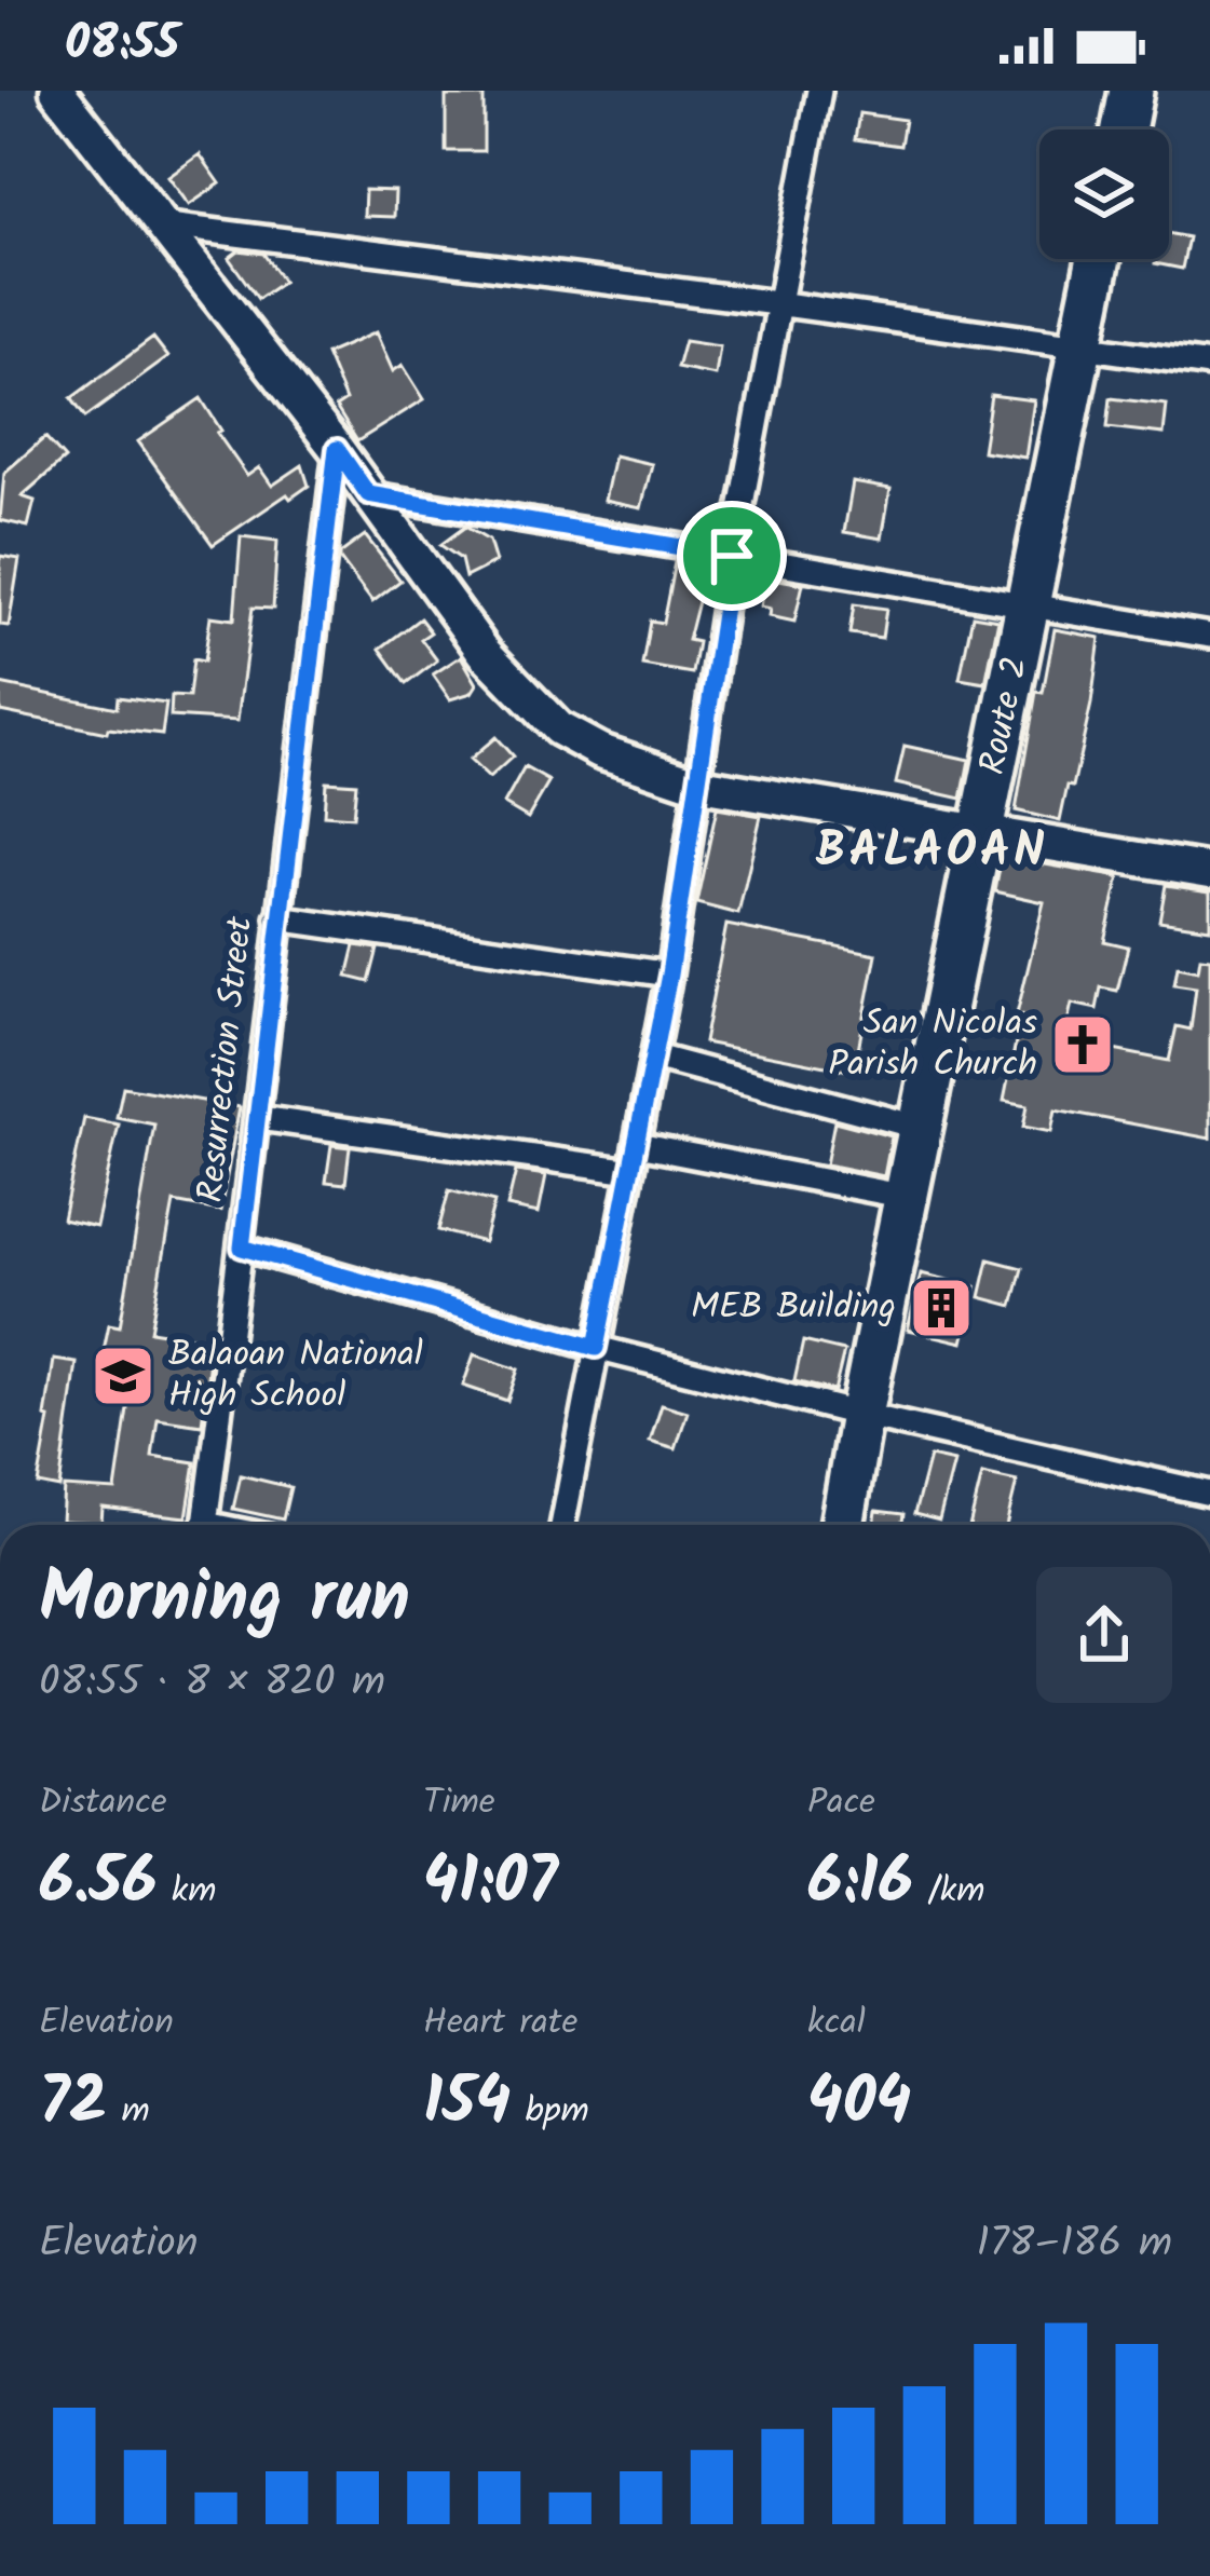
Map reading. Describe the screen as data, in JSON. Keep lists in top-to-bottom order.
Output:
{
  "streets": {
    "highway": ["Route 2"],
    "street": ["Resurrection Street"]
  },
  "districts": ["BALAOAN"],
  "places": {
    "church": ["San Nicolas Parish Church"],
    "building": ["MEB Building"],
    "school or university": ["Balaoan National High School"]
  },
  "page": {
    "status": "08:55",
    "heading": ["Morning run", "08:55 · 8 × 820 m"],
    "stats": [
      ["Distance", "6.56 km"],
      ["Time", "41:07"],
      ["Pace", "6:16 /km"],
      ["Elevation", "72 m"],
      ["Heart rate", "154 bpm"],
      ["kcal", "404"]
    ],
    "chart": ["Elevation", "178–186 m"]
  }
}
